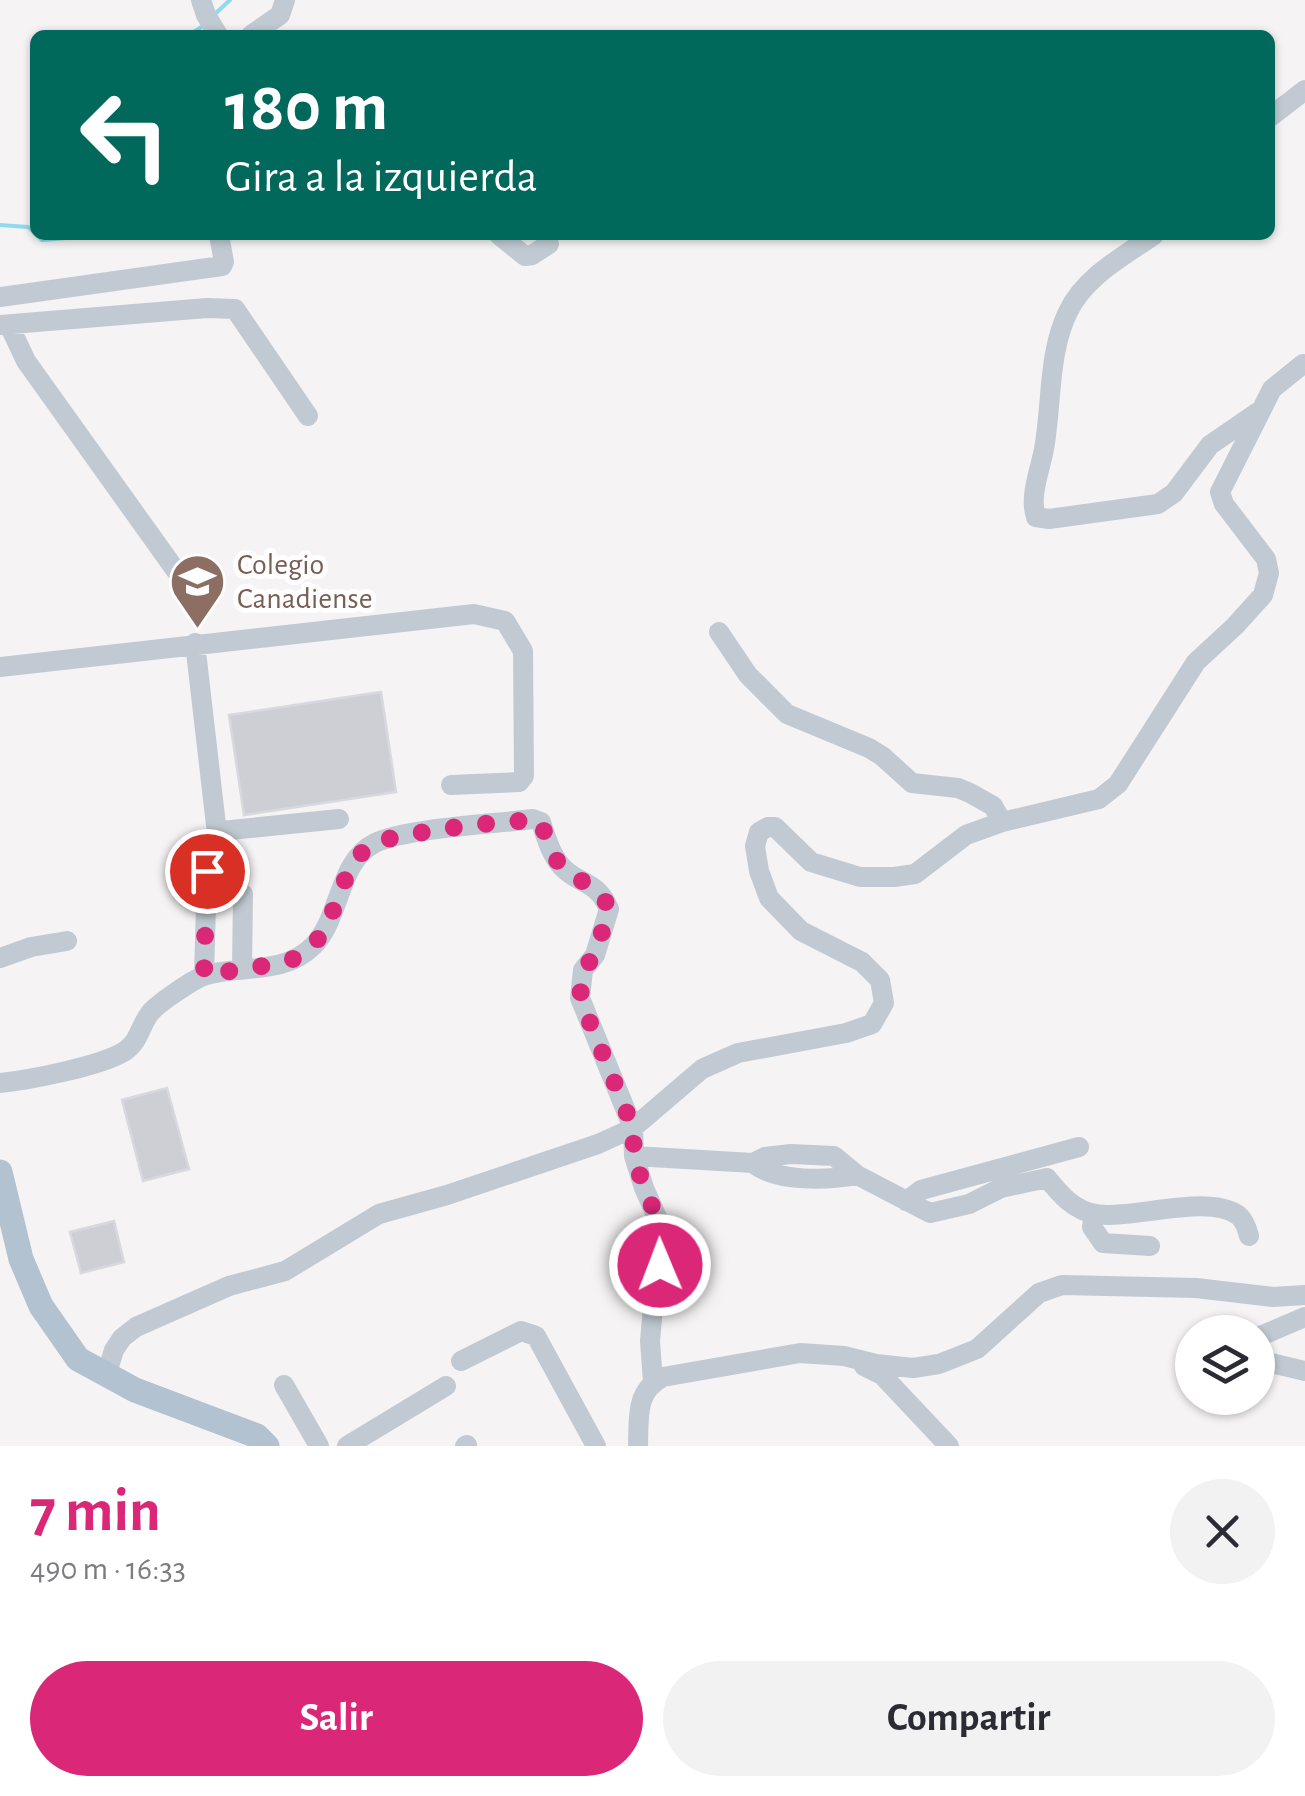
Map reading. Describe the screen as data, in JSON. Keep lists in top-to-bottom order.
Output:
{
  "places": {
    "school or university": ["Colegio Canadiense"]
  },
  "page": {
    "turn": ["180 m", "Gira a la izquierda"],
    "heading": ["7 min", "490 m · 16:33"],
    "buttons": ["Salir", "Compartir"]
  }
}
